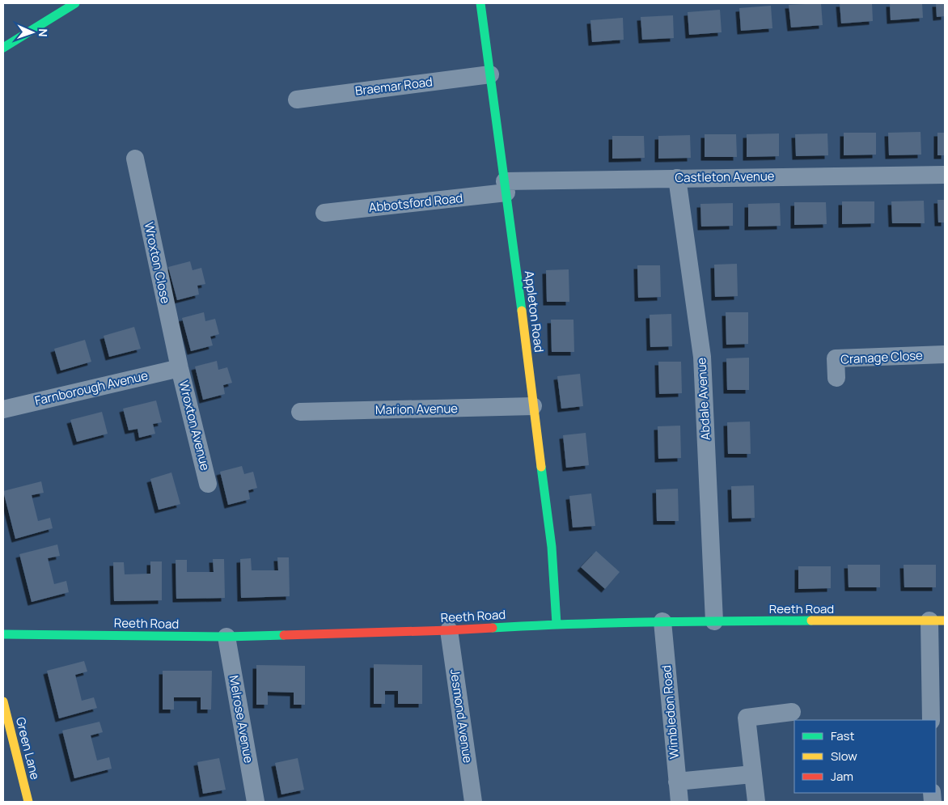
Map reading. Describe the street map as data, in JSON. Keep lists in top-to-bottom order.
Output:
{
  "streets": {
    "street": [
      "Braemar Road",
      "Castleton Avenue",
      "Abbotsford Road",
      "Wroxton Close",
      "Appleton Road",
      "Cranage Close",
      "Farnborough Avenue",
      "Abdale Avenue",
      "Marion Avenue",
      "Wroxton Avenue",
      "Reeth Road",
      "Wimbledon Road",
      "Jesmond Avenue",
      "Melrose Avenue",
      "Green Lane"
    ]
  },
  "crossings": [
    ["Braemar Road", "Appleton Road"],
    ["Castleton Avenue", "Abbotsford Road"],
    ["Castleton Avenue", "Appleton Road"],
    ["Castleton Avenue", "Abdale Avenue"],
    ["Abbotsford Road", "Appleton Road"],
    ["Wroxton Close", "Farnborough Avenue"],
    ["Wroxton Close", "Wroxton Avenue"],
    ["Appleton Road", "Marion Avenue"],
    ["Appleton Road", "Reeth Road"],
    ["Farnborough Avenue", "Wroxton Avenue"],
    ["Abdale Avenue", "Reeth Road"],
    ["Reeth Road", "Wimbledon Road"],
    ["Reeth Road", "Jesmond Avenue"],
    ["Reeth Road", "Melrose Avenue"]
  ],
  "legend": ["Fast", "Slow", "Jam"],
  "north": "right"
}
